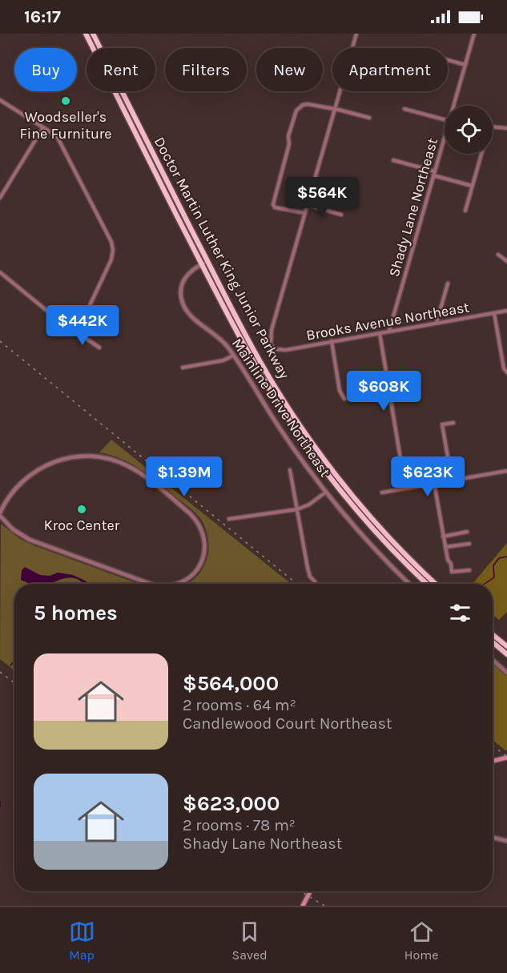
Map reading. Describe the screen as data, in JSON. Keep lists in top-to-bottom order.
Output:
{
  "streets": {
    "highway": ["Doctor Martin Luther King Junior Parkway"],
    "street": ["Shady Lane Northeast", "Brooks Avenue Northeast", "Mainline Drive Northeast"]
  },
  "crossings": [
    ["Shady Lane Northeast", "Brooks Avenue Northeast"],
    ["Doctor Martin Luther King Junior Parkway", "Mainline Drive Northeast"]
  ],
  "places": ["Woodseller's Fine Furniture", "Kroc Center"],
  "page": {
    "status": "16:17",
    "chip": [
      "Buy",
      "Rent",
      "Filters",
      "New",
      "Apartment"
    ],
    "price": [
      "$564K",
      "$442K",
      "$608K",
      "$1.39M",
      "$623K"
    ],
    "heading": "5 homes",
    "list": [
      {
        "name": "$564,000",
        "note": "2 rooms · 64 m² · Candlewood Court Northeast"
      },
      {
        "name": "$623,000",
        "note": "2 rooms · 78 m² · Shady Lane Northeast"
      }
    ],
    "tabs": ["Map", "Saved", "Home"]
  }
}
